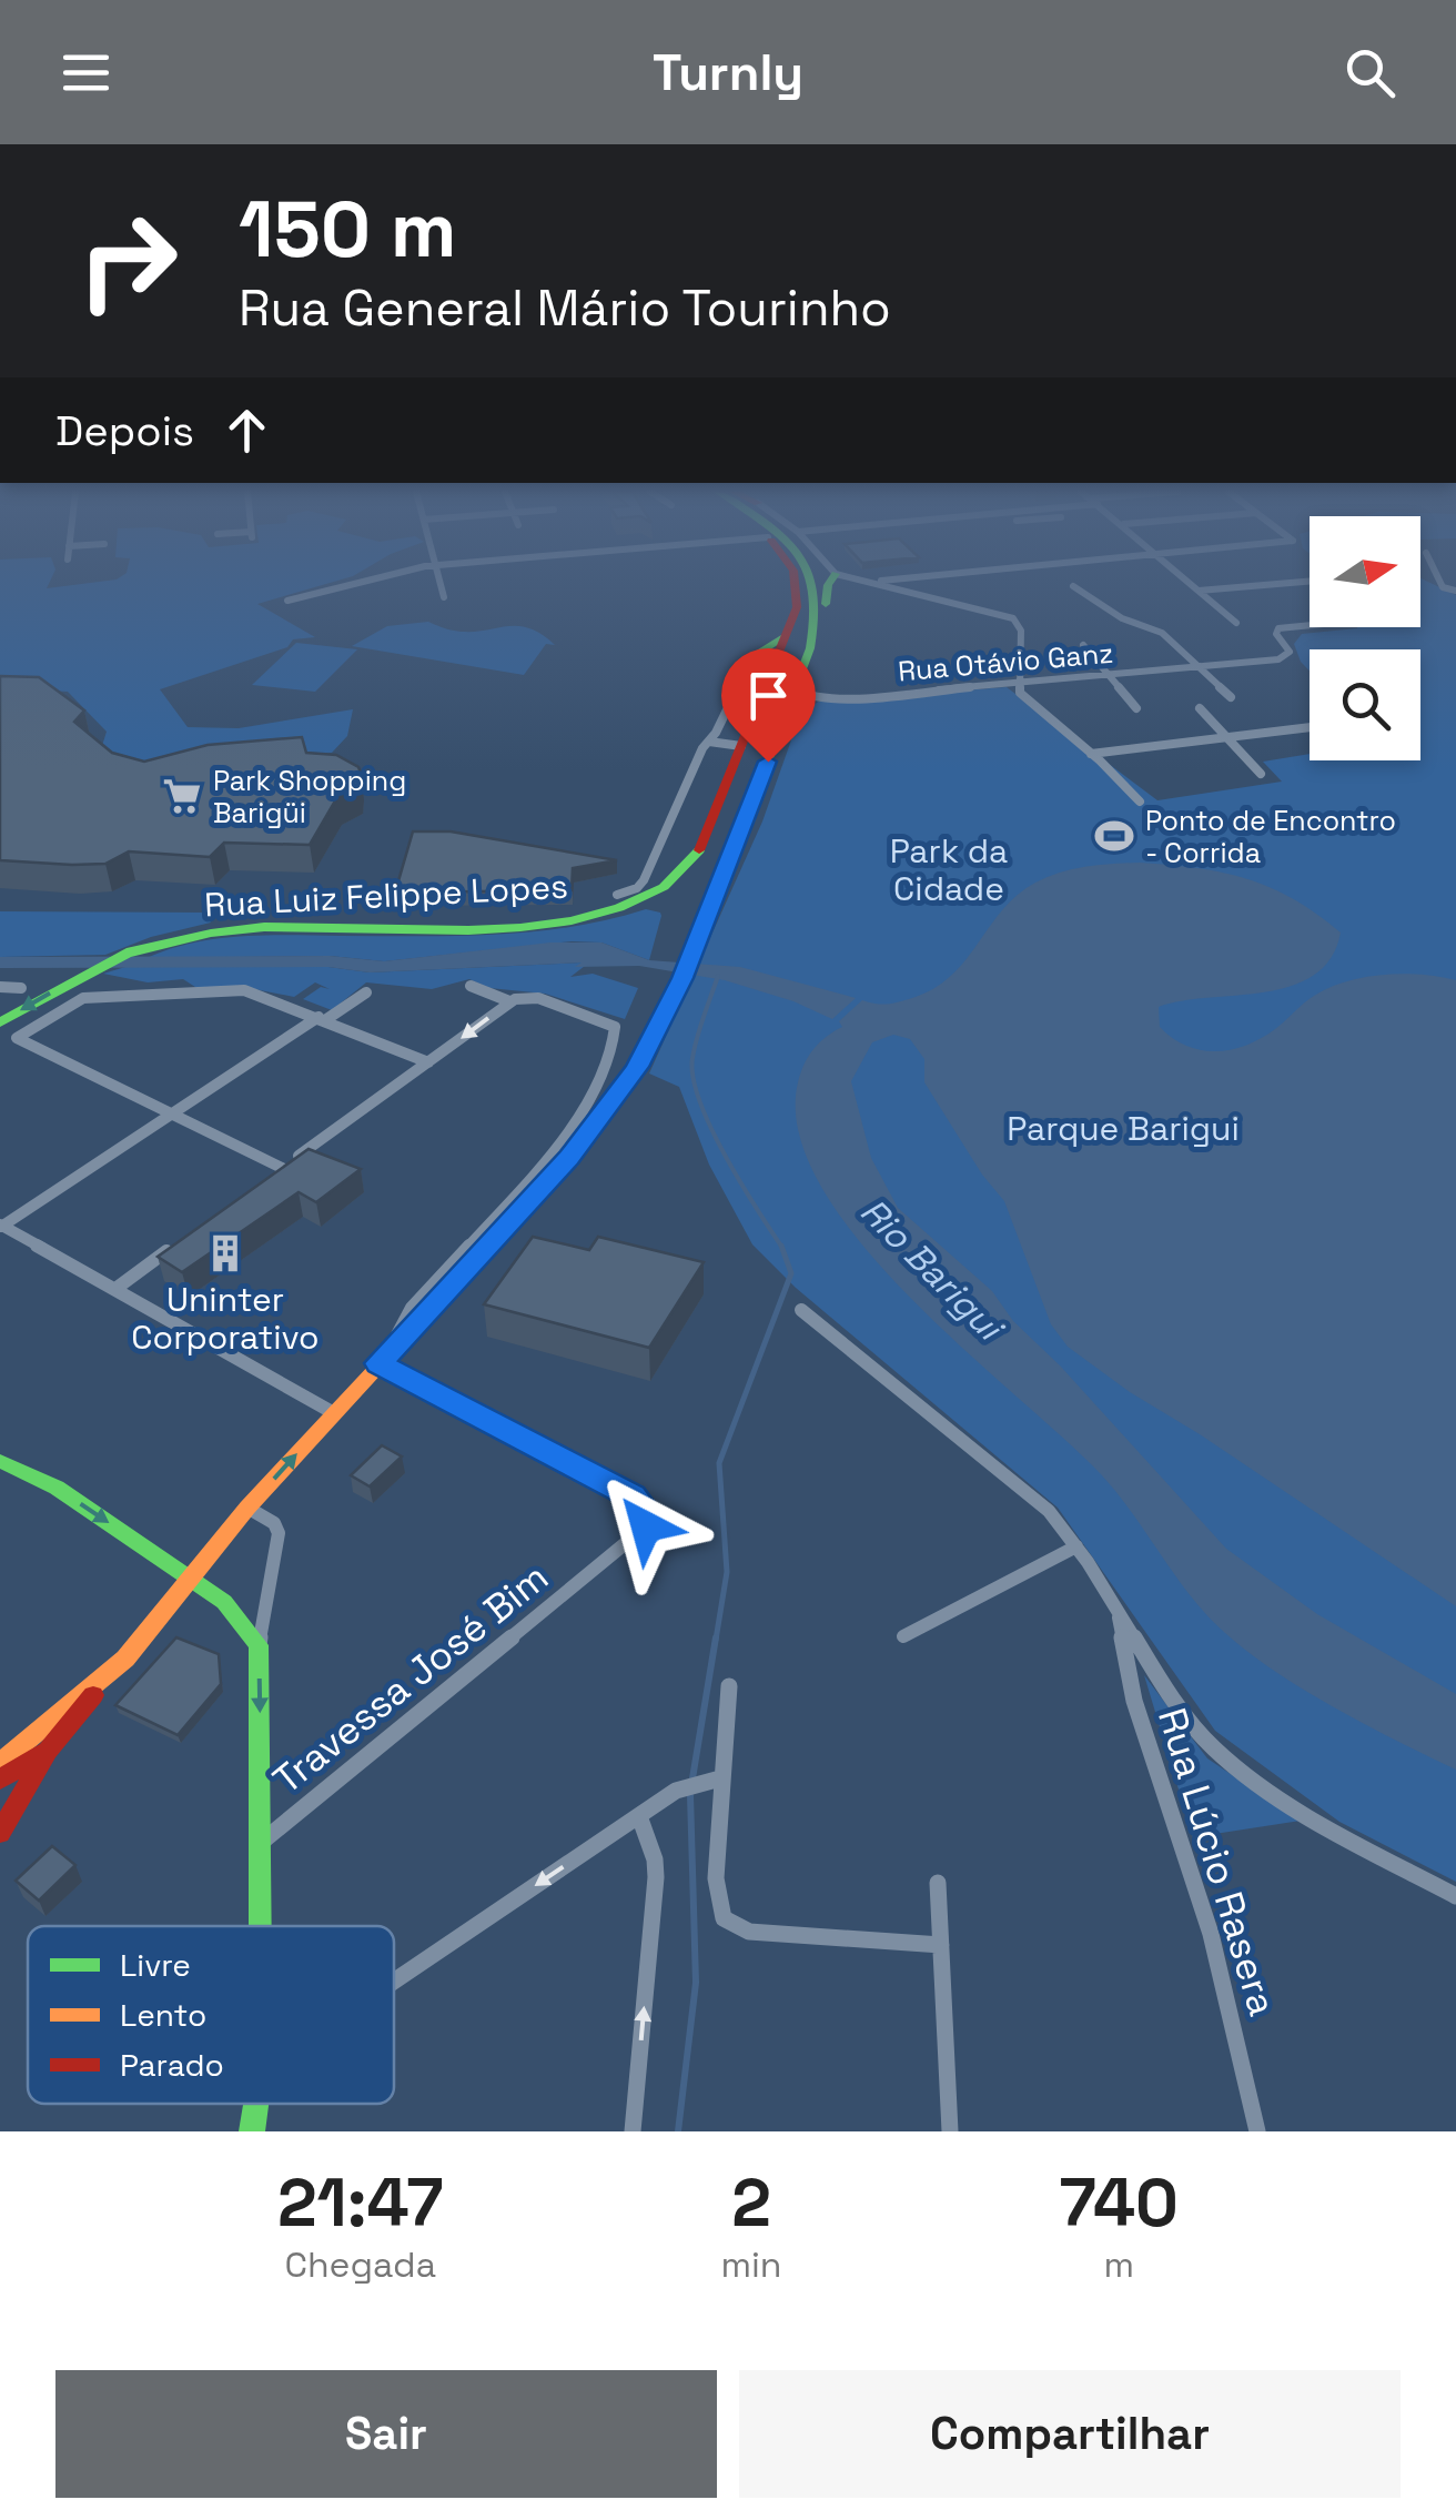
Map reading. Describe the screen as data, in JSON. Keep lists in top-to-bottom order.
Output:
{
  "streets": {
    "main road": ["Rua Luiz Felippe Lopes"],
    "street": ["Rua Otávio Ganz", "Travessa José Bim", "Rua Lúcio Rasera"]
  },
  "one_way": ["Rua Luiz Felippe Lopes"],
  "water": ["Rio Barigui"],
  "parks": ["Park da Cidade", "Parque Barigui"],
  "places": {
    "supermarket": ["Park Shopping Barigüi"],
    "sports": ["Ponto de Encontro - Corrida"],
    "building": ["Uninter Corporativo"]
  },
  "legend": ["Livre", "Lento", "Parado"],
  "north": "right",
  "page": {
    "header": "Turnly",
    "turn": ["150 m", "Rua General Mário Tourinho"],
    "then": "Depois",
    "eta": [
      "21:47",
      "Chegada",
      "2",
      "min",
      "740",
      "m"
    ],
    "buttons": ["Sair", "Compartilhar"]
  }
}
